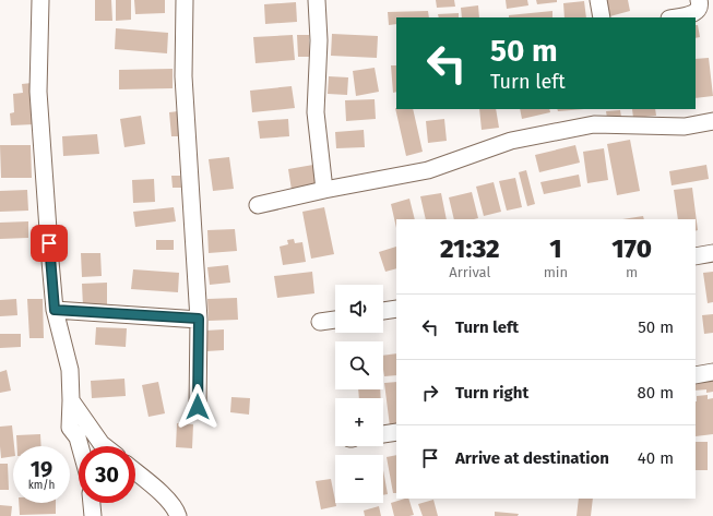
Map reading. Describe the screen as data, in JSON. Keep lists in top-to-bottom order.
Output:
{
  "page": {
    "turn": ["50 m", "Turn left"],
    "eta": [
      "21:32",
      "Arrival",
      "1",
      "min",
      "170",
      "m"
    ],
    "map_buttons": ["+", "−"],
    "list": [
      {
        "name": "Turn left",
        "value": "50 m"
      },
      {
        "name": "Turn right",
        "value": "80 m"
      },
      {
        "name": "Arrive at destination",
        "value": "40 m"
      }
    ],
    "speed": "19 km/h",
    "limit": "30"
  }
}
